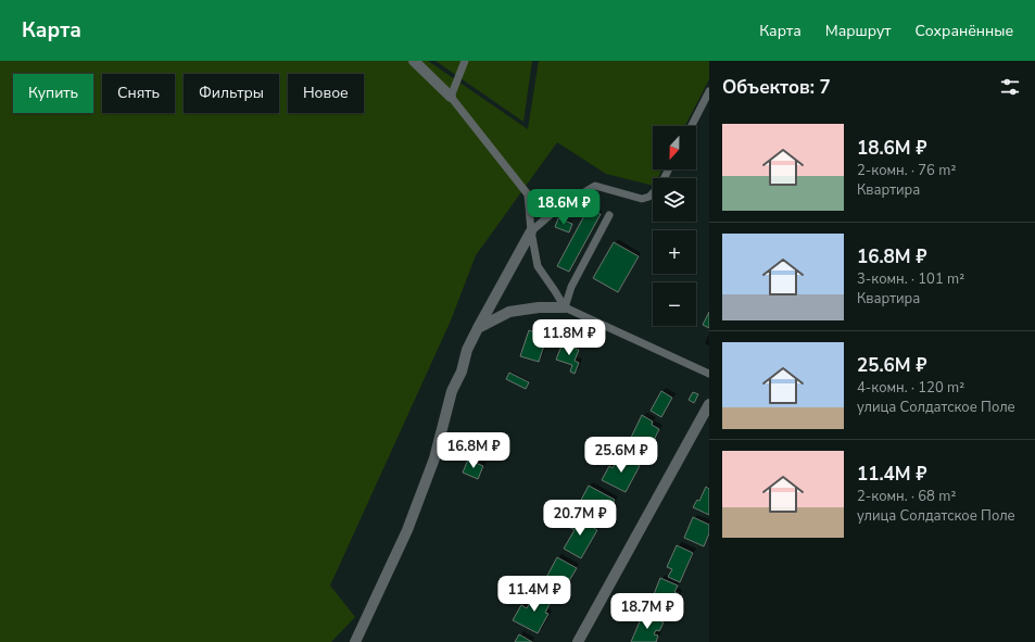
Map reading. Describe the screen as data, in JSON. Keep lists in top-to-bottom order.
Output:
{
  "north": "bottom",
  "page": {
    "header": "Карта",
    "nav": ["Карта", "Маршрут", "Сохранённые"],
    "heading": "Объектов: 7",
    "chip": [
      "Купить",
      "Снять",
      "Фильтры",
      "Новое"
    ],
    "list": [
      {
        "name": "18.6M ₽",
        "note": "2-комн. · 76 m² · Квартира"
      },
      {
        "name": "16.8M ₽",
        "note": "3-комн. · 101 m² · Квартира"
      },
      {
        "name": "25.6M ₽",
        "note": "4-комн. · 120 m² · улица Солдатское Поле"
      },
      {
        "name": "11.4M ₽",
        "note": "2-комн. · 68 m² · улица Солдатское Поле"
      }
    ],
    "map_buttons": ["+", "−"],
    "price": [
      "18.6M ₽",
      "11.8M ₽",
      "16.8M ₽",
      "25.6M ₽",
      "20.7M ₽",
      "11.4M ₽",
      "18.7M ₽"
    ]
  }
}
